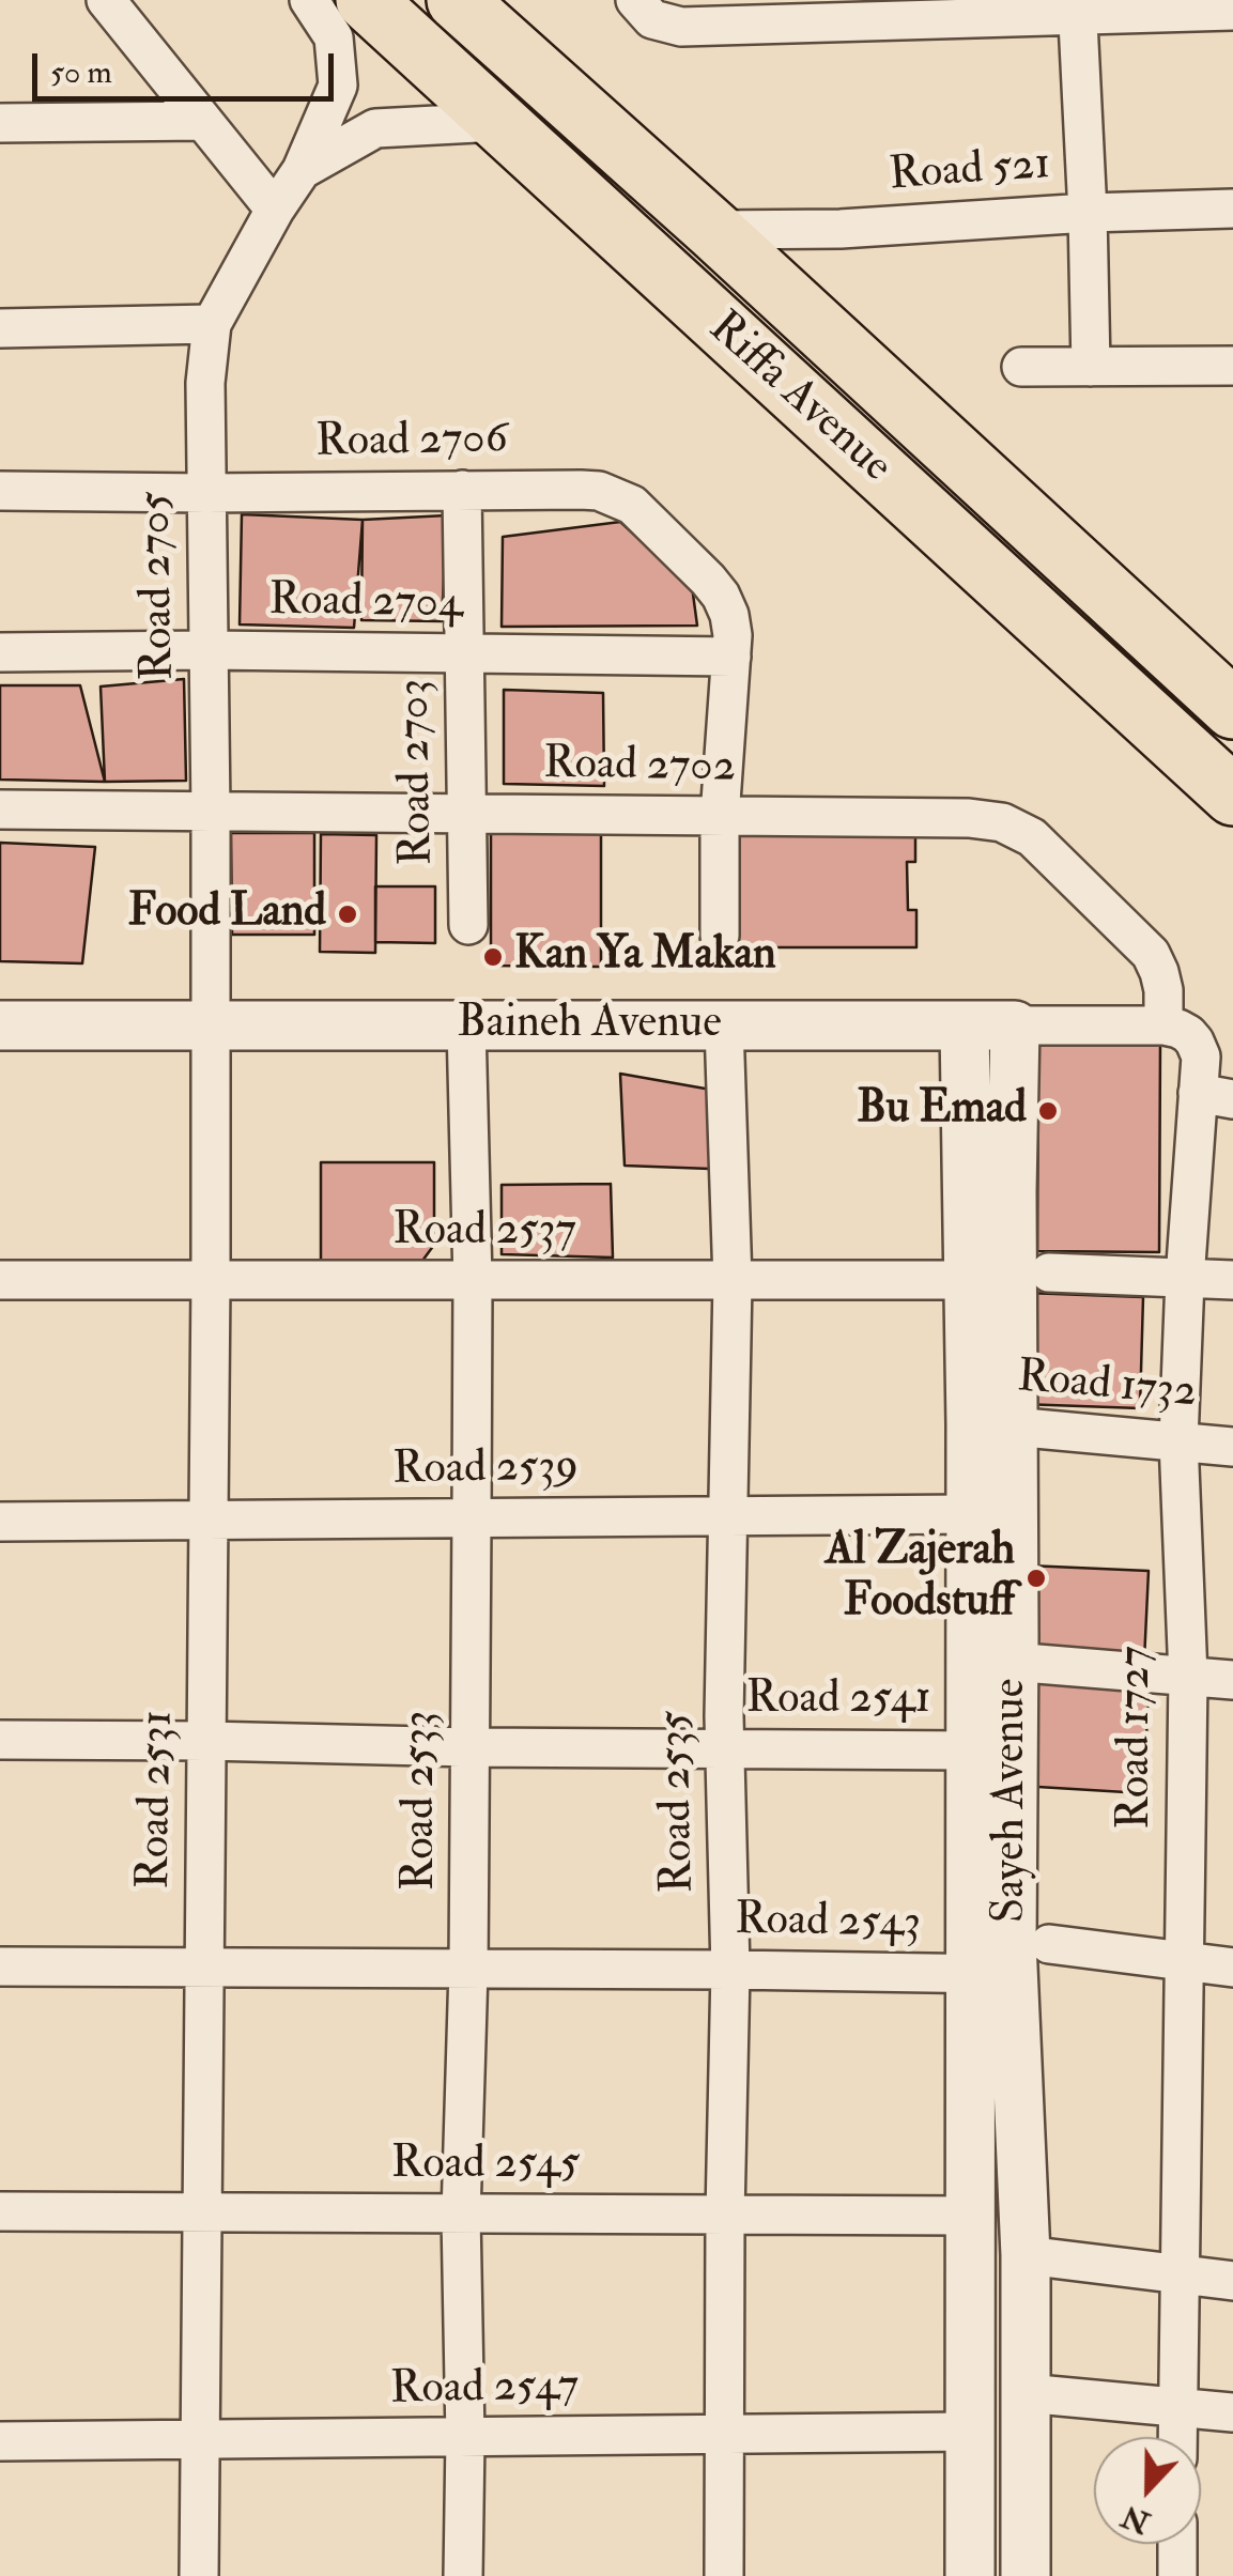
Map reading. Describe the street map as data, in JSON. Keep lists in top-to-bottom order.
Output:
{
  "streets": {
    "main road": ["Riffa Avenue"],
    "street": [
      "Road 521",
      "Road 2706",
      "Road 2705",
      "Road 2704",
      "Road 2702",
      "Road 2703",
      "Baineh Avenue",
      "Road 2537",
      "Road 1732",
      "Road 2539",
      "Road 2541",
      "Road 1727",
      "Road 2531",
      "Road 2533",
      "Sayeh Avenue",
      "Road 2535",
      "Road 2543",
      "Road 2545",
      "Road 2547"
    ]
  },
  "crossings": [
    ["Road 521", "Riffa Avenue"],
    ["Riffa Avenue", "Road 2705"],
    ["Road 2706", "Road 2705"],
    ["Road 2706", "Road 2704"],
    ["Road 2706", "Road 2702"],
    ["Road 2706", "Road 2703"],
    ["Road 2705", "Road 2704"],
    ["Road 2705", "Road 2702"],
    ["Road 2705", "Baineh Avenue"],
    ["Road 2705", "Road 2531"],
    ["Road 2704", "Road 2703"],
    ["Road 2702", "Road 2703"],
    ["Road 2702", "Baineh Avenue"],
    ["Road 2702", "Road 1727"],
    ["Baineh Avenue", "Road 1727"],
    ["Baineh Avenue", "Road 2531"],
    ["Baineh Avenue", "Road 2533"],
    ["Baineh Avenue", "Sayeh Avenue"],
    ["Baineh Avenue", "Road 2535"],
    ["Road 2537", "Road 2531"],
    ["Road 2537", "Road 2533"],
    ["Road 2537", "Sayeh Avenue"],
    ["Road 2537", "Road 2535"],
    ["Road 1732", "Road 1727"],
    ["Road 1732", "Sayeh Avenue"],
    ["Road 2539", "Road 2531"],
    ["Road 2539", "Road 2533"],
    ["Road 2539", "Sayeh Avenue"],
    ["Road 2539", "Road 2535"],
    ["Road 2541", "Road 2531"],
    ["Road 2541", "Road 2533"],
    ["Road 2541", "Sayeh Avenue"],
    ["Road 2541", "Road 2535"],
    ["Road 1727", "Road 2543"],
    ["Road 2531", "Road 2543"],
    ["Road 2531", "Road 2545"],
    ["Road 2531", "Road 2547"],
    ["Road 2533", "Road 2543"],
    ["Road 2533", "Road 2545"],
    ["Road 2533", "Road 2547"],
    ["Sayeh Avenue", "Road 2543"],
    ["Sayeh Avenue", "Road 2545"],
    ["Sayeh Avenue", "Road 2547"],
    ["Road 2535", "Road 2543"],
    ["Road 2535", "Road 2545"],
    ["Road 2535", "Road 2547"]
  ],
  "places": [
    "Food Land",
    "Kan Ya Makan",
    "Bu Emad",
    "Al Zajerah Foodstuff"
  ],
  "scale_bar": "50 m",
  "north": "bottom"
}
